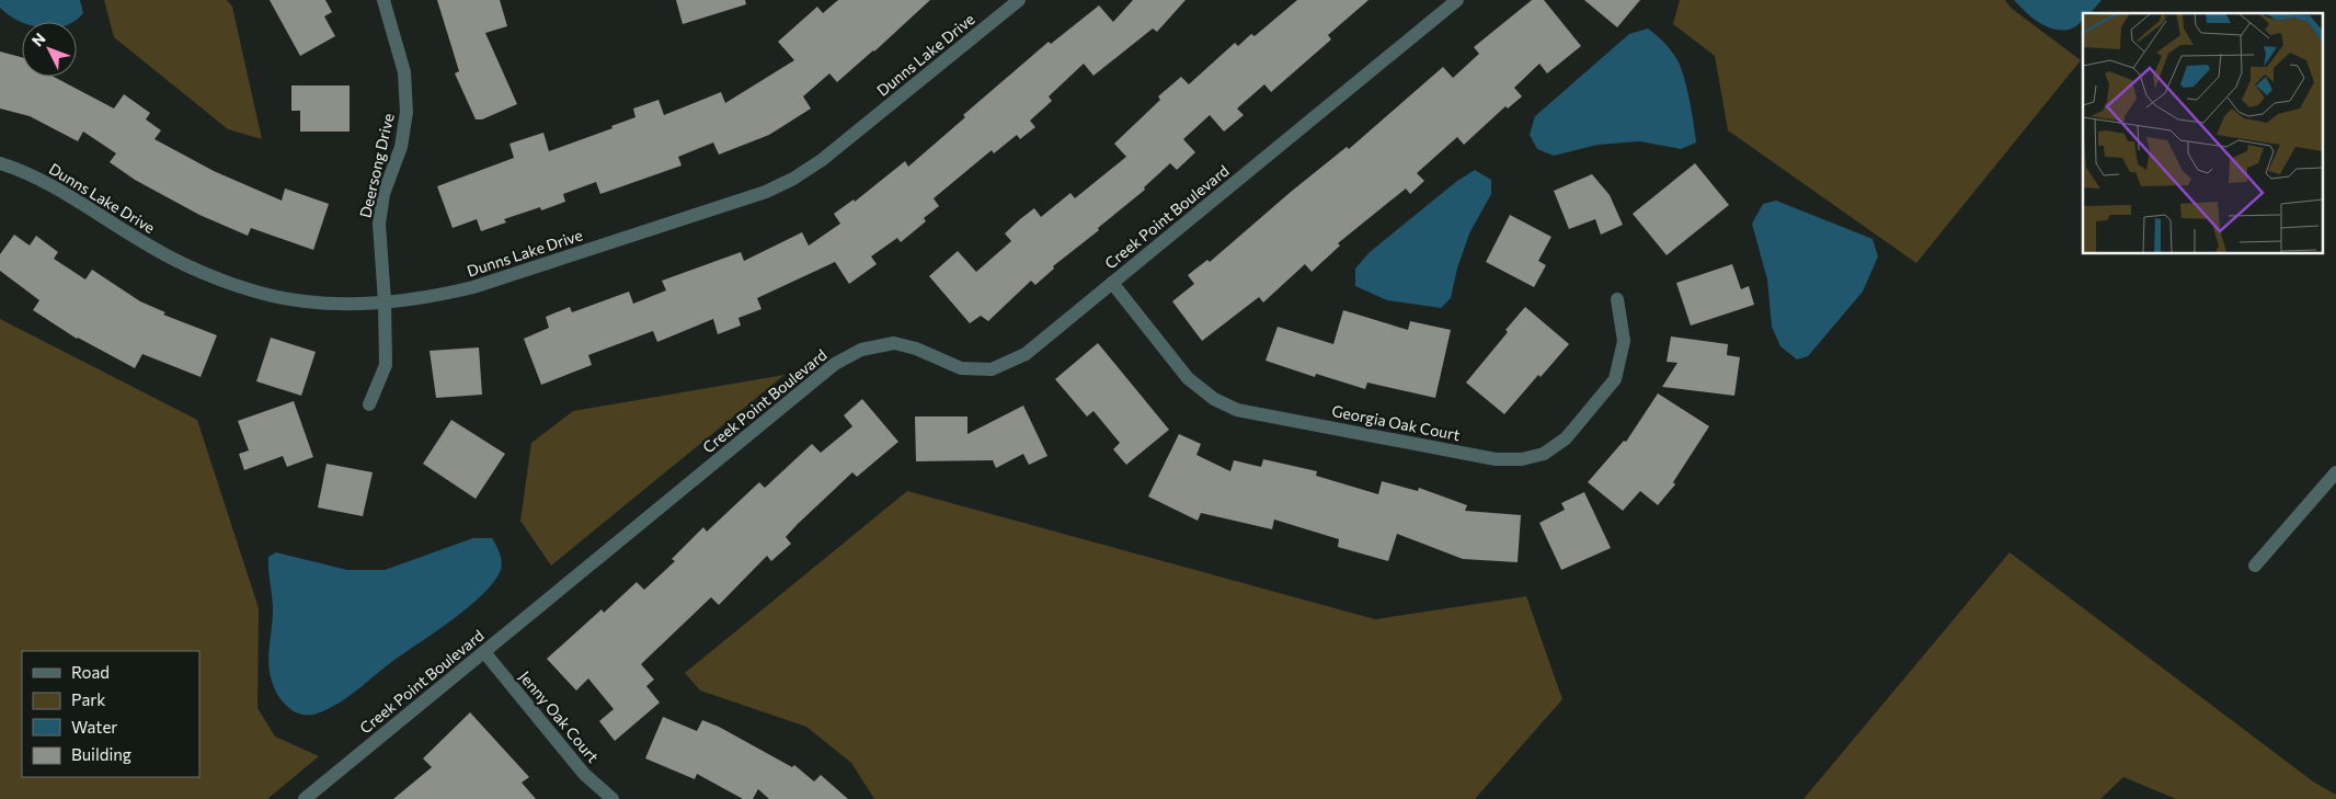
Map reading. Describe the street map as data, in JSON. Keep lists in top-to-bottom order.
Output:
{
  "streets": {
    "street": [
      "Dunns Lake Drive",
      "Deersong Drive",
      "Creek Point Boulevard",
      "Georgia Oak Court",
      "Jenny Oak Court"
    ]
  },
  "crossings": [
    ["Dunns Lake Drive", "Deersong Drive"],
    ["Creek Point Boulevard", "Georgia Oak Court"],
    ["Creek Point Boulevard", "Jenny Oak Court"]
  ],
  "legend": [
    "Road",
    "Park",
    "Water",
    "Building"
  ],
  "north": "top left"
}
